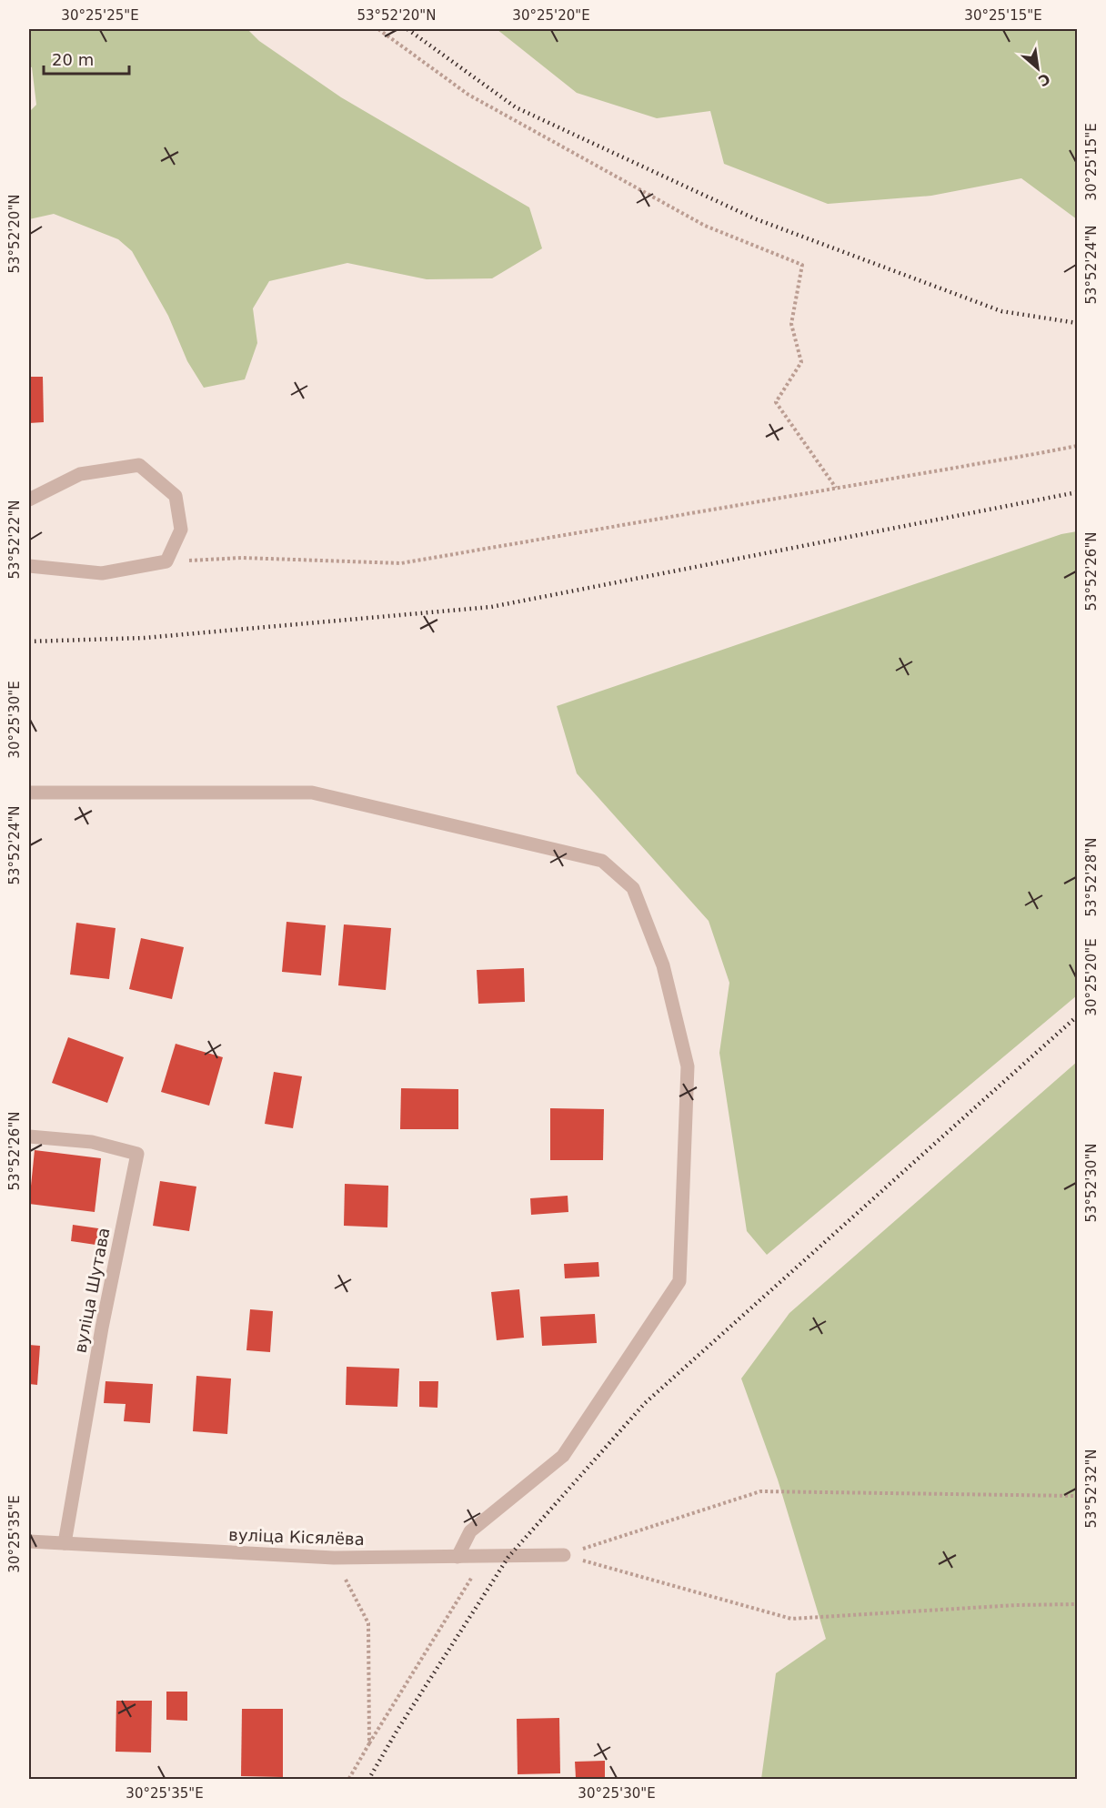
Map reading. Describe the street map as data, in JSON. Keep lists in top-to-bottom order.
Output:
{
  "streets": {
    "street": ["вуліца Шутава", "вуліца Кісялёва"]
  },
  "crossings": [
    ["вуліца Шутава", "вуліца Кісялёва"]
  ],
  "scale_bar": "20 m",
  "north": "bottom right",
  "coordinates": [
    "30°25'25\"E",
    "53°52'20\"N",
    "30°25'20\"E",
    "30°25'15\"E",
    "53°52'24\"N",
    "53°52'22\"N",
    "53°52'26\"N",
    "30°25'30\"E",
    "53°52'28\"N",
    "53°52'30\"N",
    "53°52'32\"N",
    "30°25'35\"E"
  ]
}
